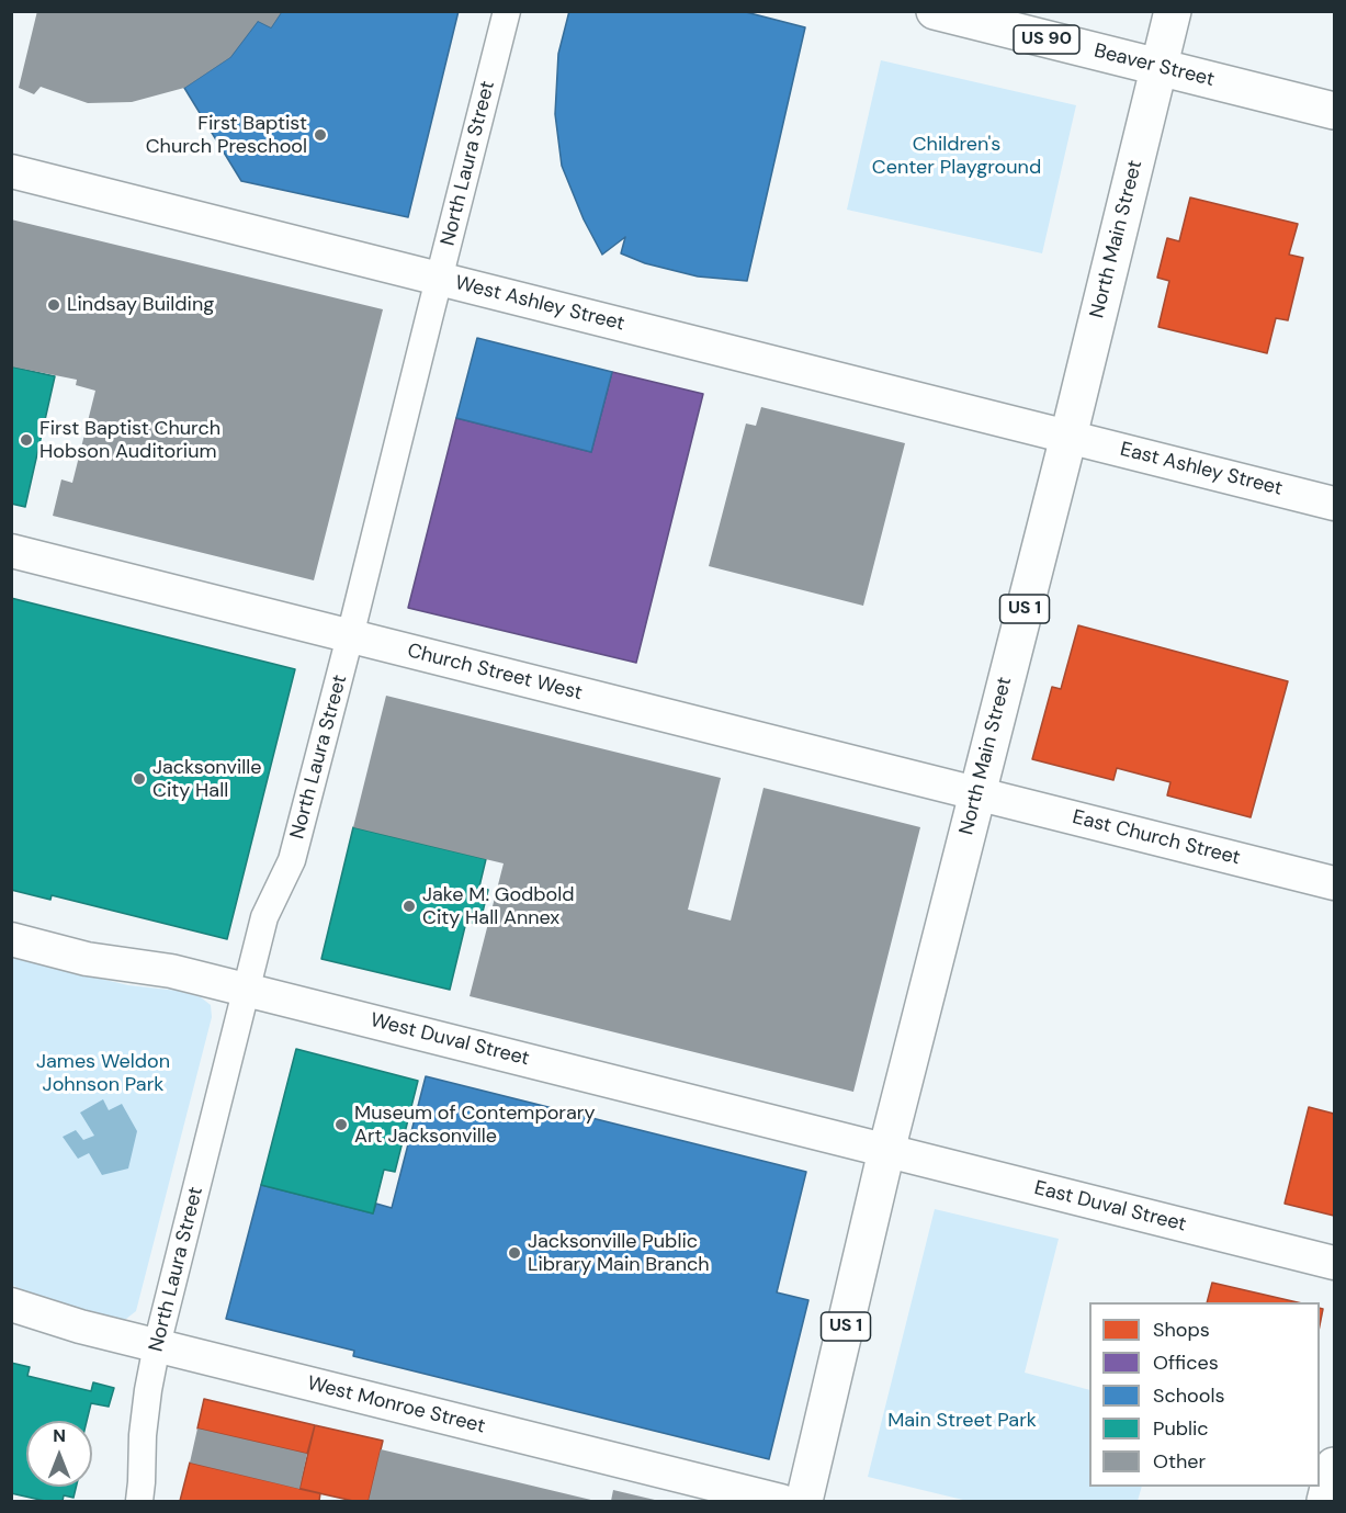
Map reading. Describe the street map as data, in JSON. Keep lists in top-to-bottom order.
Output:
{
  "streets": {
    "main road": [
      "US 90",
      "Beaver Street",
      "North Main Street",
      "US 1"
    ],
    "street": [
      "North Laura Street",
      "West Ashley Street",
      "East Ashley Street",
      "Church Street West",
      "East Church Street",
      "West Duval Street",
      "East Duval Street",
      "West Monroe Street"
    ]
  },
  "crossings": [
    ["Beaver Street", "North Main Street"],
    ["North Laura Street", "West Ashley Street"],
    ["North Laura Street", "Church Street West"],
    ["North Laura Street", "West Duval Street"],
    ["North Laura Street", "West Monroe Street"],
    ["North Main Street", "West Ashley Street"],
    ["North Main Street", "East Ashley Street"],
    ["North Main Street", "Church Street West"],
    ["North Main Street", "East Church Street"],
    ["North Main Street", "West Duval Street"],
    ["North Main Street", "East Duval Street"],
    ["West Ashley Street", "East Ashley Street"],
    ["Church Street West", "East Church Street"],
    ["West Duval Street", "East Duval Street"]
  ],
  "parks": ["Children's Center Playground", "James Weldon Johnson Park", "Main Street Park"],
  "places": [
    "First Baptist Church Preschool",
    "Lindsay Building",
    "First Baptist Church Hobson Auditorium",
    "Jacksonville City Hall",
    "Jake M. Godbold City Hall Annex",
    "Museum of Contemporary Art Jacksonville",
    "Jacksonville Public Library Main Branch"
  ],
  "legend": [
    "Shops",
    "Offices",
    "Schools",
    "Public",
    "Other"
  ],
  "north": "top"
}
